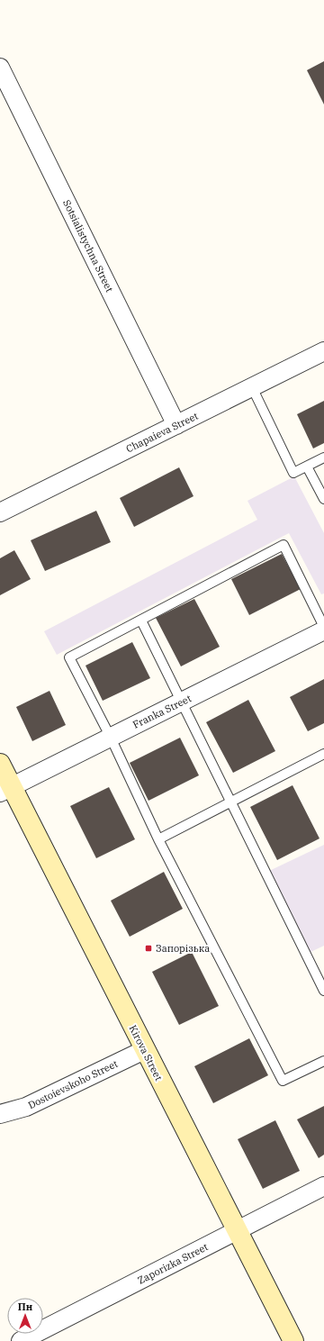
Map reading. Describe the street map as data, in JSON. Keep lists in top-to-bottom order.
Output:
{
  "streets": {
    "main road": ["Kirova Street"],
    "street": [
      "Sotsialistychna Street",
      "Chapaieva Street",
      "Franka Street",
      "Dostoievskoho Street",
      "Zaporizka Street"
    ]
  },
  "crossings": [
    ["Sotsialistychna Street", "Chapaieva Street"],
    ["Franka Street", "Kirova Street"],
    ["Kirova Street", "Dostoievskoho Street"],
    ["Kirova Street", "Zaporizka Street"]
  ],
  "places": {
    "transit": ["Запорізька"]
  },
  "north": "top"
}
